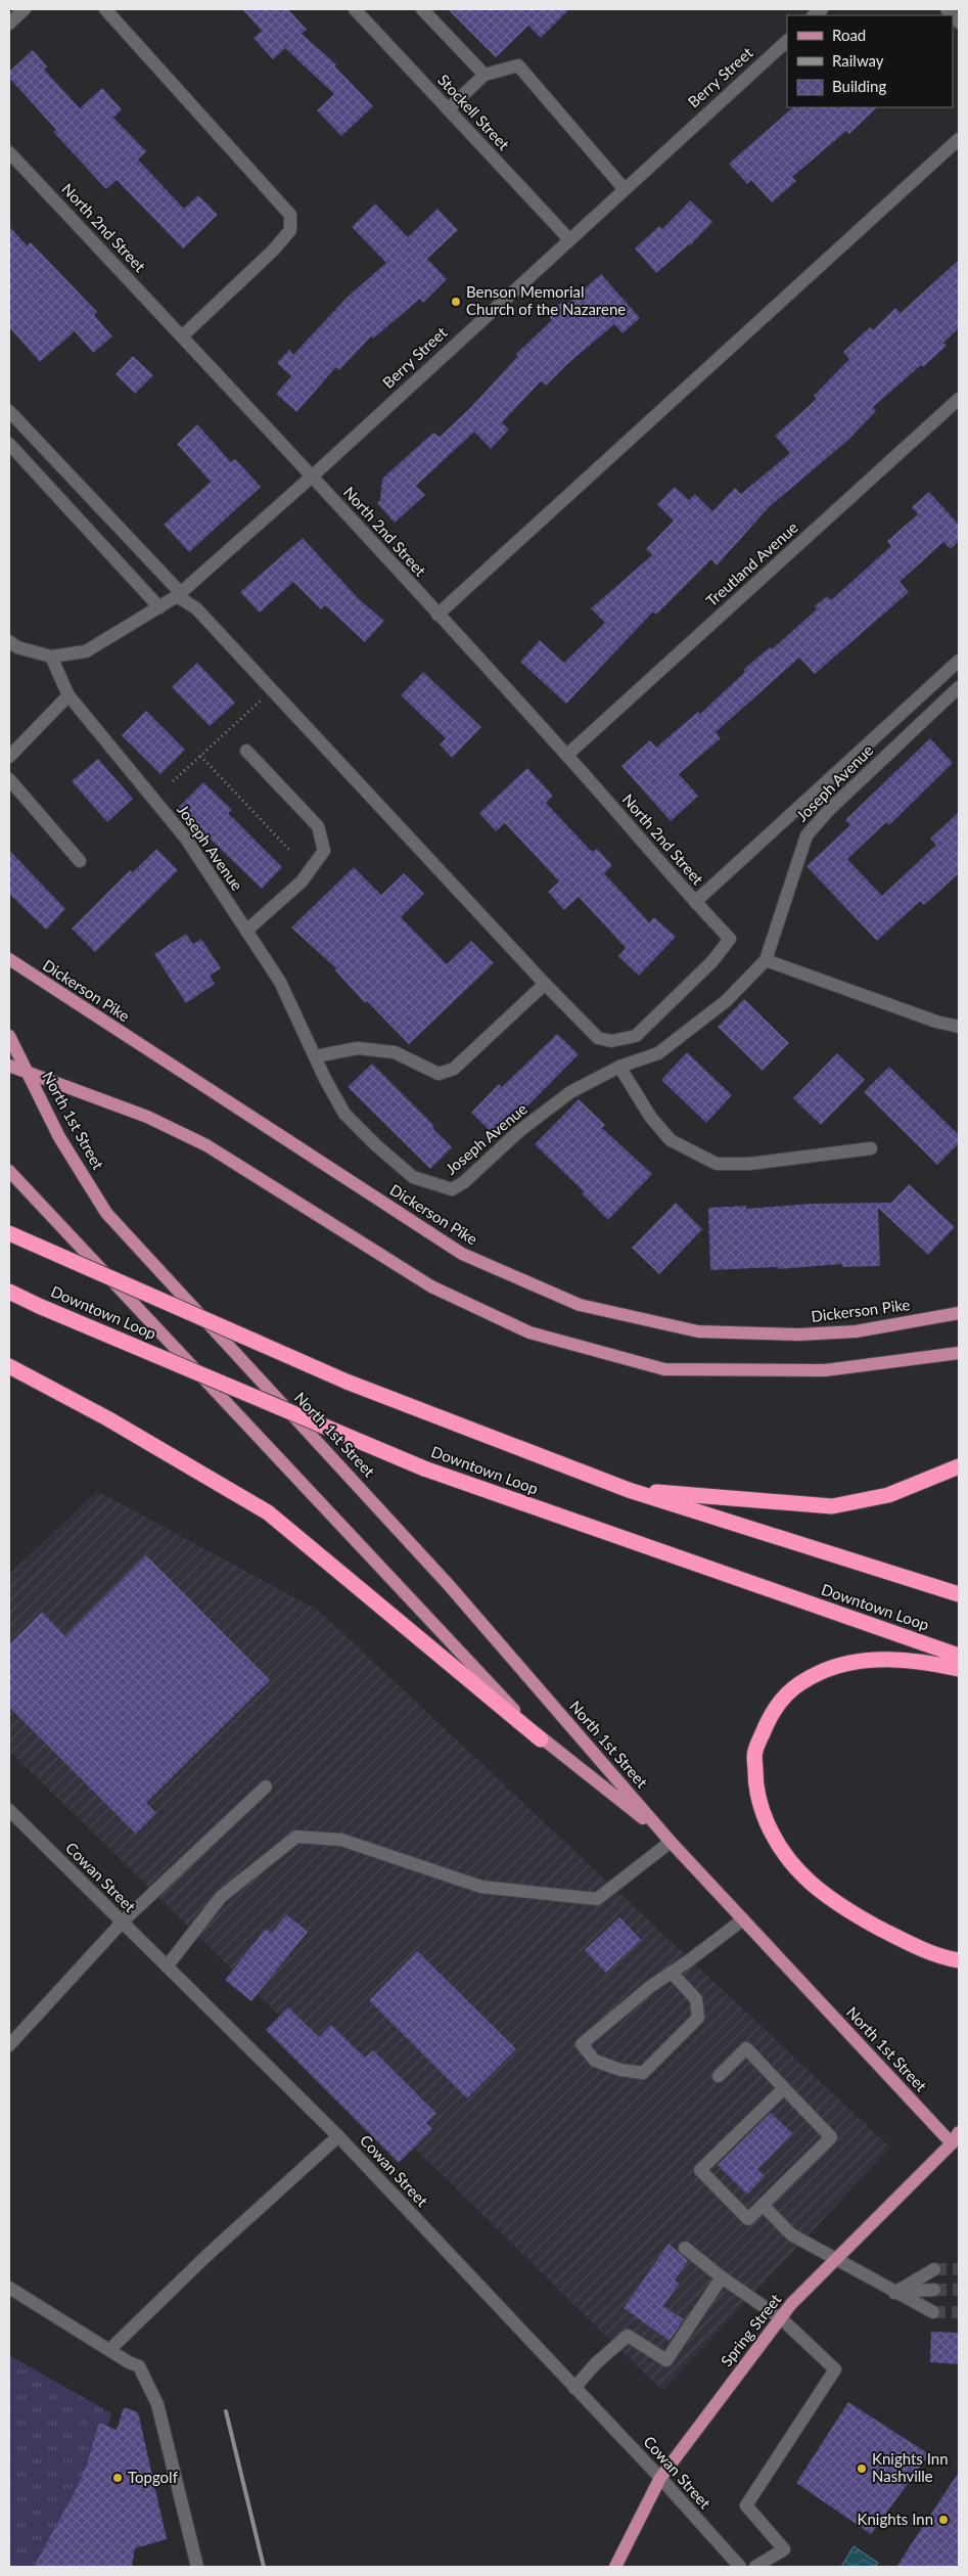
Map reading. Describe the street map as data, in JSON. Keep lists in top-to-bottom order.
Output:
{
  "streets": {
    "highway": ["Downtown Loop"],
    "main road": ["Dickerson Pike", "North 1st Street", "Spring Street"],
    "street": [
      "Berry Street",
      "Stockell Street",
      "North 2nd Street",
      "Treutland Avenue",
      "Joseph Avenue",
      "Cowan Street"
    ]
  },
  "crossings": [
    ["Berry Street", "Stockell Street"],
    ["Berry Street", "North 2nd Street"],
    ["North 2nd Street", "Treutland Avenue"],
    ["North 1st Street", "Spring Street"],
    ["Cowan Street", "Spring Street"]
  ],
  "places": [
    "Benson Memorial Church of the Nazarene",
    "Knights Inn Nashville",
    "Topgolf",
    "Knights Inn"
  ],
  "legend": ["Road", "Railway", "Building"]
}
